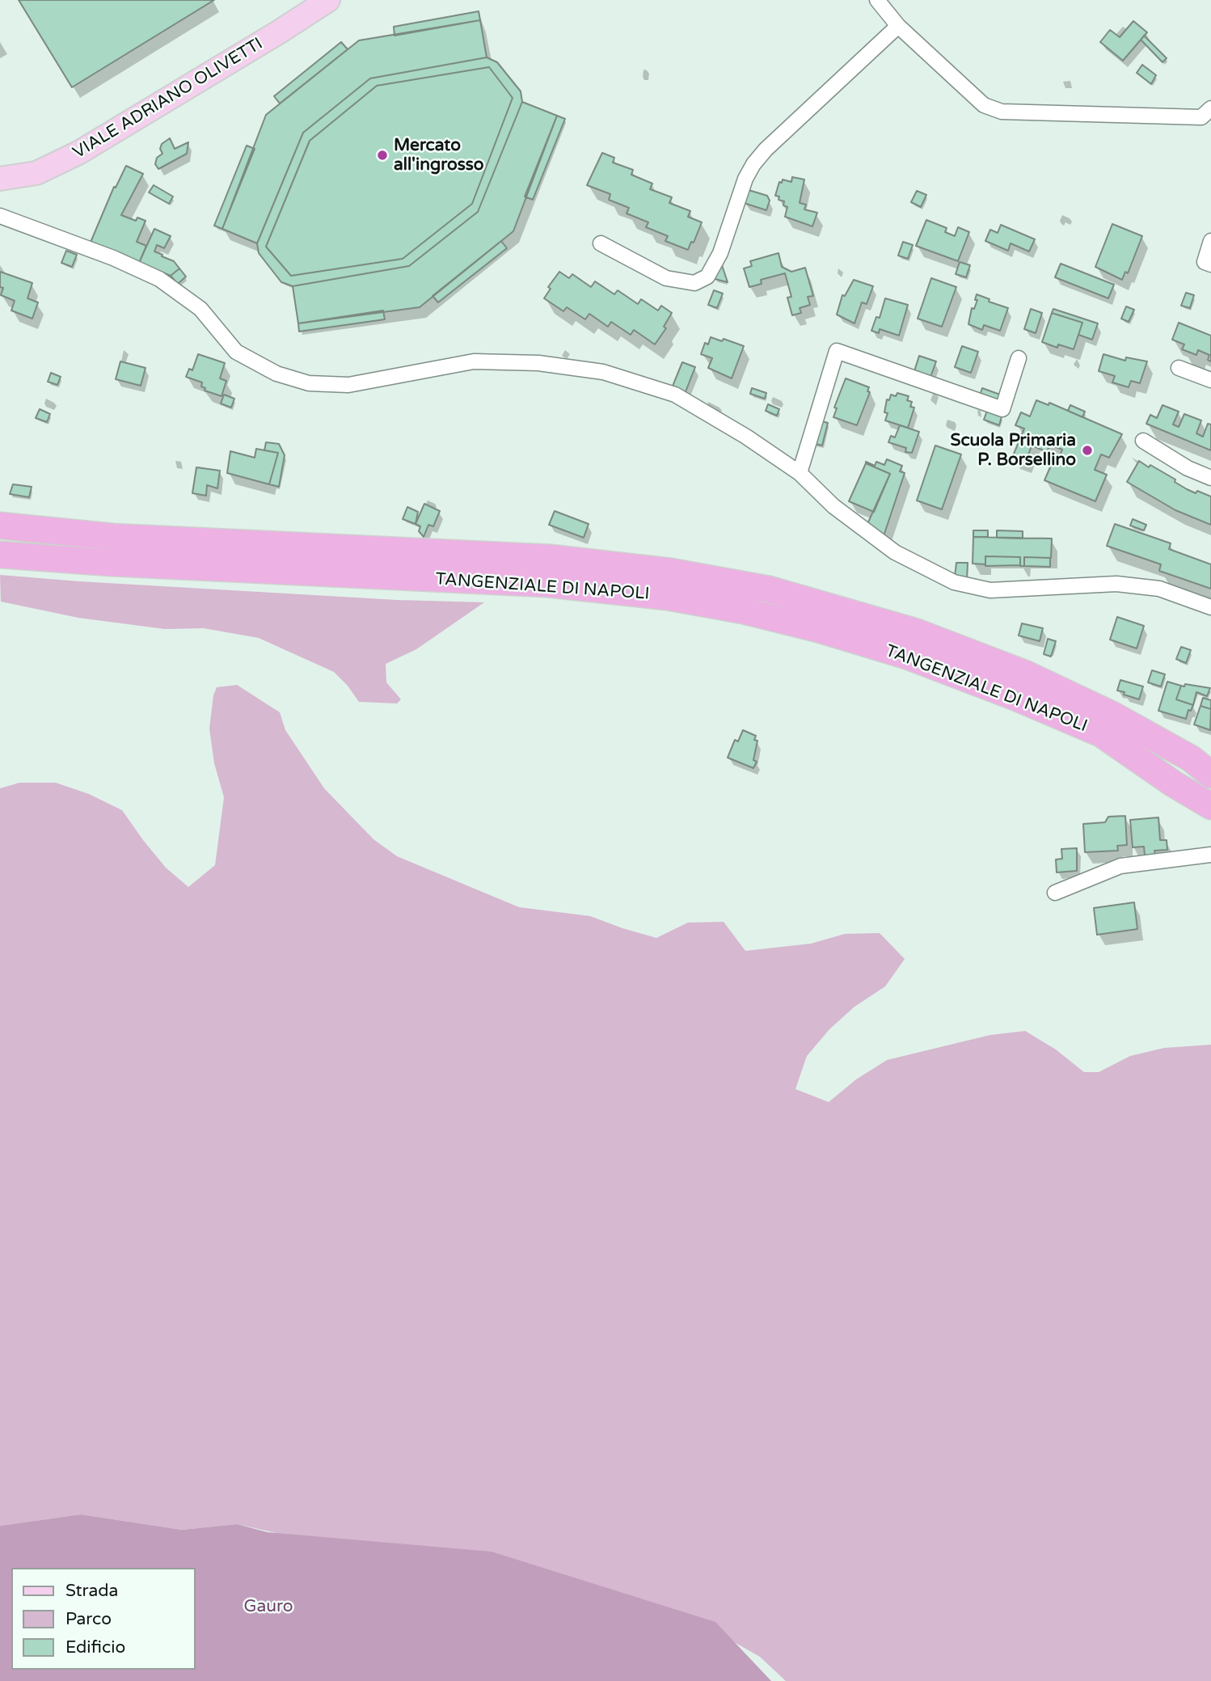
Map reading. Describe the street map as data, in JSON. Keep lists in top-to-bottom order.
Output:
{
  "streets": {
    "highway": ["TANGENZIALE DI NAPOLI"],
    "main road": ["VIALE ADRIANO OLIVETTI"]
  },
  "parks": ["Gauro"],
  "places": ["Mercato all'ingrosso", "Scuola Primaria P. Borsellino"],
  "legend": ["Strada", "Parco", "Edificio"]
}
